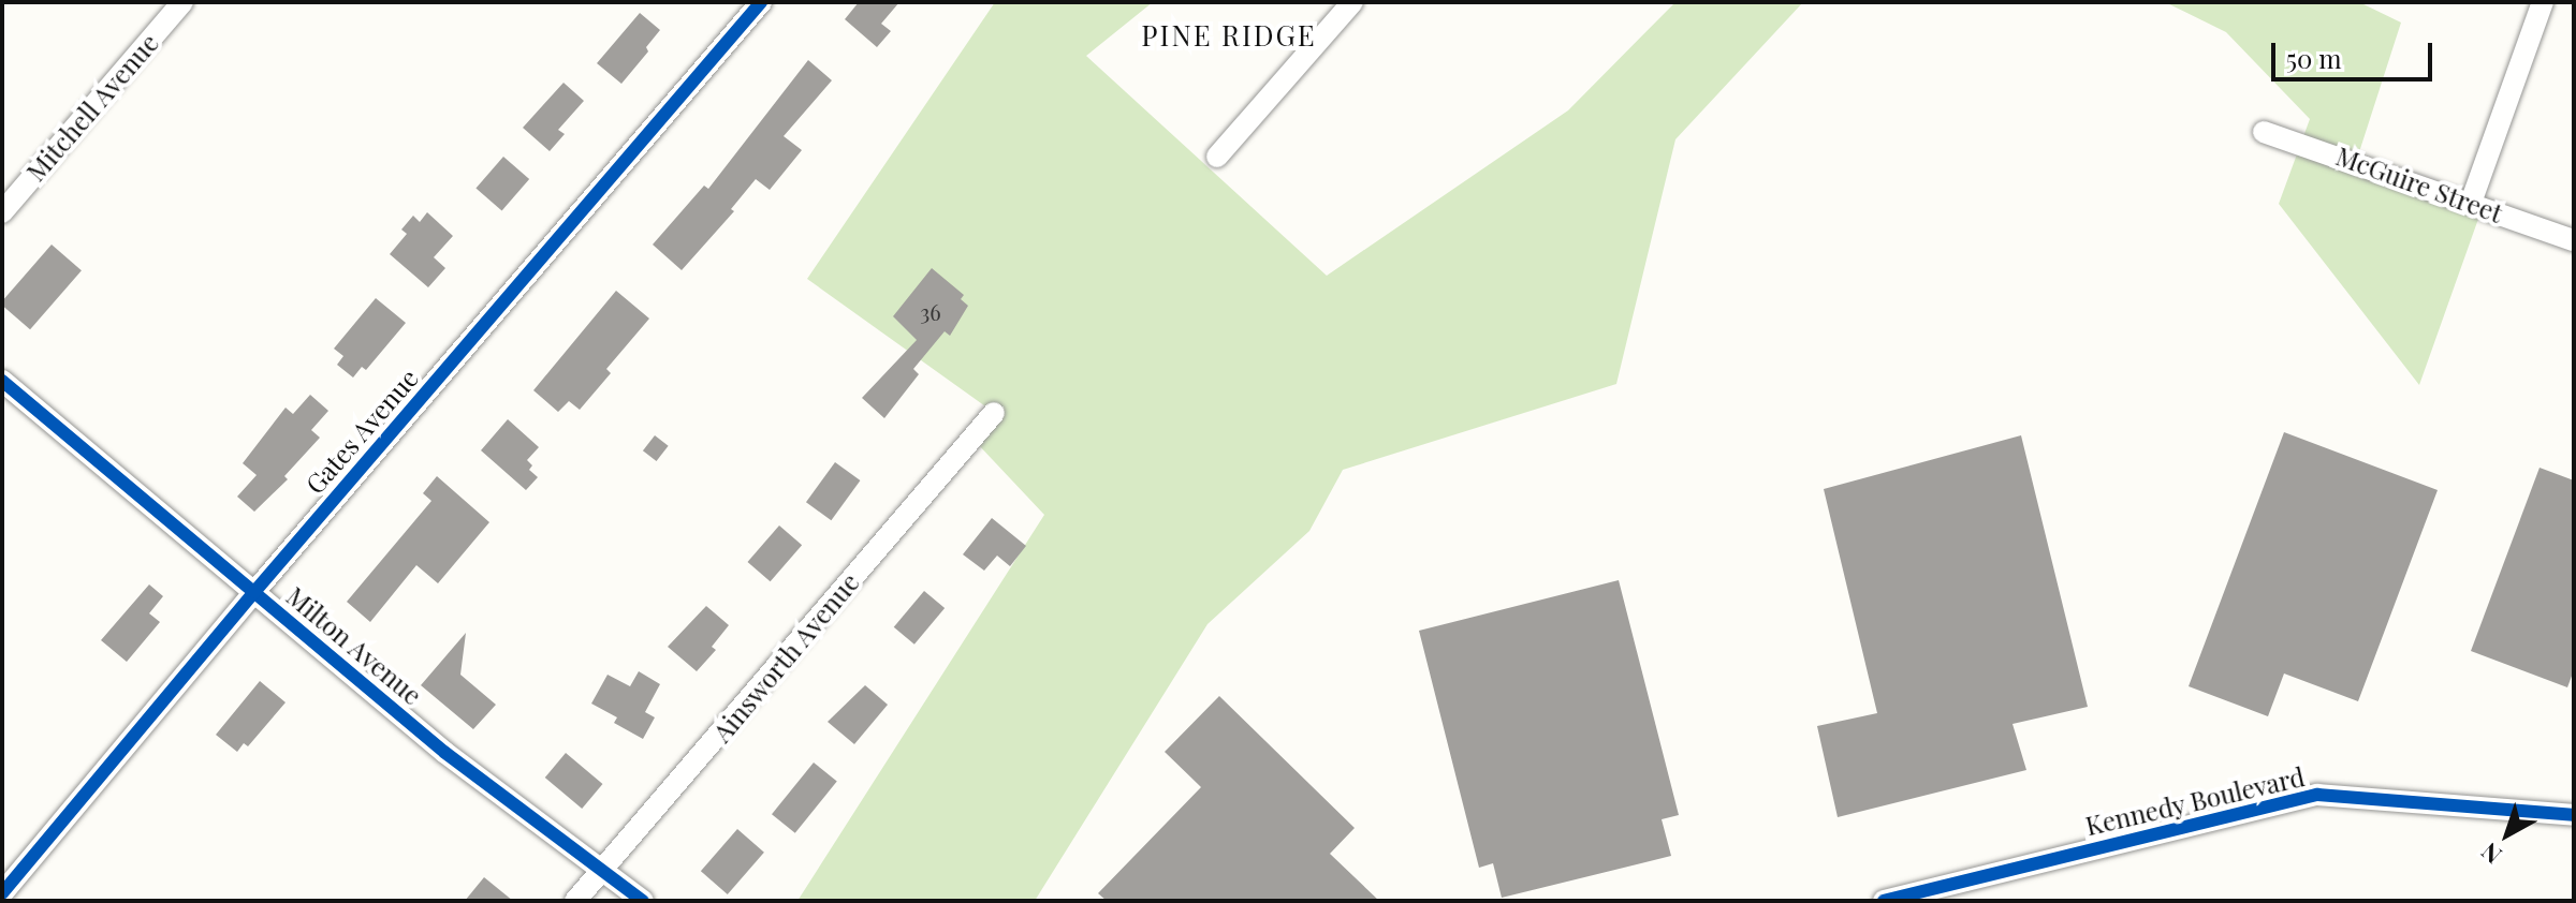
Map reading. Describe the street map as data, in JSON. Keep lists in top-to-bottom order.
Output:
{
  "streets": {
    "street": [
      "Mitchell Avenue",
      "McGuire Street",
      "Gates Avenue",
      "Milton Avenue",
      "Ainsworth Avenue",
      "Kennedy Boulevard"
    ]
  },
  "crossings": [
    ["Gates Avenue", "Milton Avenue"],
    ["Milton Avenue", "Ainsworth Avenue"]
  ],
  "districts": ["PINE RIDGE"],
  "house_numbers": ["36"],
  "scale_bar": "50 m",
  "north": "bottom left"
}
